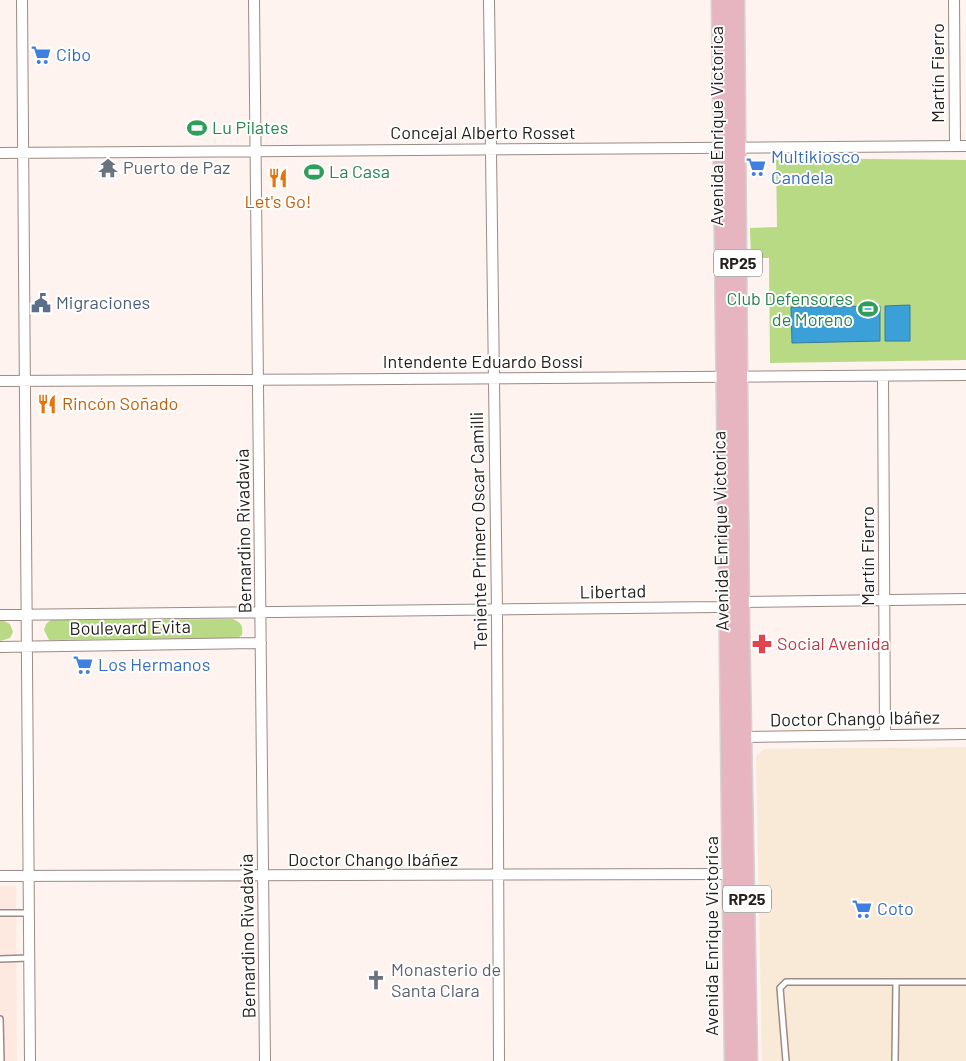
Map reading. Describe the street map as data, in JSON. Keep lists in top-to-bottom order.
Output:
{
  "streets": {
    "main road": ["Avenida Enrique Victorica", "RP25"],
    "street": [
      "Martín Fierro",
      "Concejal Alberto Rosset",
      "Intendente Eduardo Bossi",
      "Bernardino Rivadavia",
      "Teniente Primero Oscar Camilli",
      "Libertad",
      "Boulevard Evita",
      "Doctor Chango Ibáñez"
    ]
  },
  "crossings": [
    ["Martín Fierro", "Concejal Alberto Rosset"],
    ["Martín Fierro", "Intendente Eduardo Bossi"],
    ["Martín Fierro", "Libertad"],
    ["Martín Fierro", "Doctor Chango Ibáñez"],
    ["Avenida Enrique Victorica", "Concejal Alberto Rosset"],
    ["Avenida Enrique Victorica", "Intendente Eduardo Bossi"],
    ["Avenida Enrique Victorica", "Libertad"],
    ["Avenida Enrique Victorica", "Doctor Chango Ibáñez"],
    ["Concejal Alberto Rosset", "Bernardino Rivadavia"],
    ["Concejal Alberto Rosset", "Teniente Primero Oscar Camilli"],
    ["Intendente Eduardo Bossi", "Bernardino Rivadavia"],
    ["Intendente Eduardo Bossi", "Teniente Primero Oscar Camilli"],
    ["Bernardino Rivadavia", "Libertad"],
    ["Bernardino Rivadavia", "Boulevard Evita"],
    ["Bernardino Rivadavia", "Doctor Chango Ibáñez"],
    ["Teniente Primero Oscar Camilli", "Libertad"],
    ["Teniente Primero Oscar Camilli", "Doctor Chango Ibáñez"],
    ["Libertad", "Boulevard Evita"]
  ],
  "places": {
    "supermarket": [
      "Cibo",
      "Multikiosco Candela",
      "Los Hermanos",
      "Coto"
    ],
    "sports": ["Lu Pilates", "La Casa", "Club Defensores de Moreno"],
    "temple": ["Puerto de Paz"],
    "restaurant": ["Let's Go!", "Rincón Soñado"],
    "public building": ["Migraciones"],
    "pharmacy": ["Social Avenida"],
    "church": ["Monasterio de Santa Clara"]
  }
}
